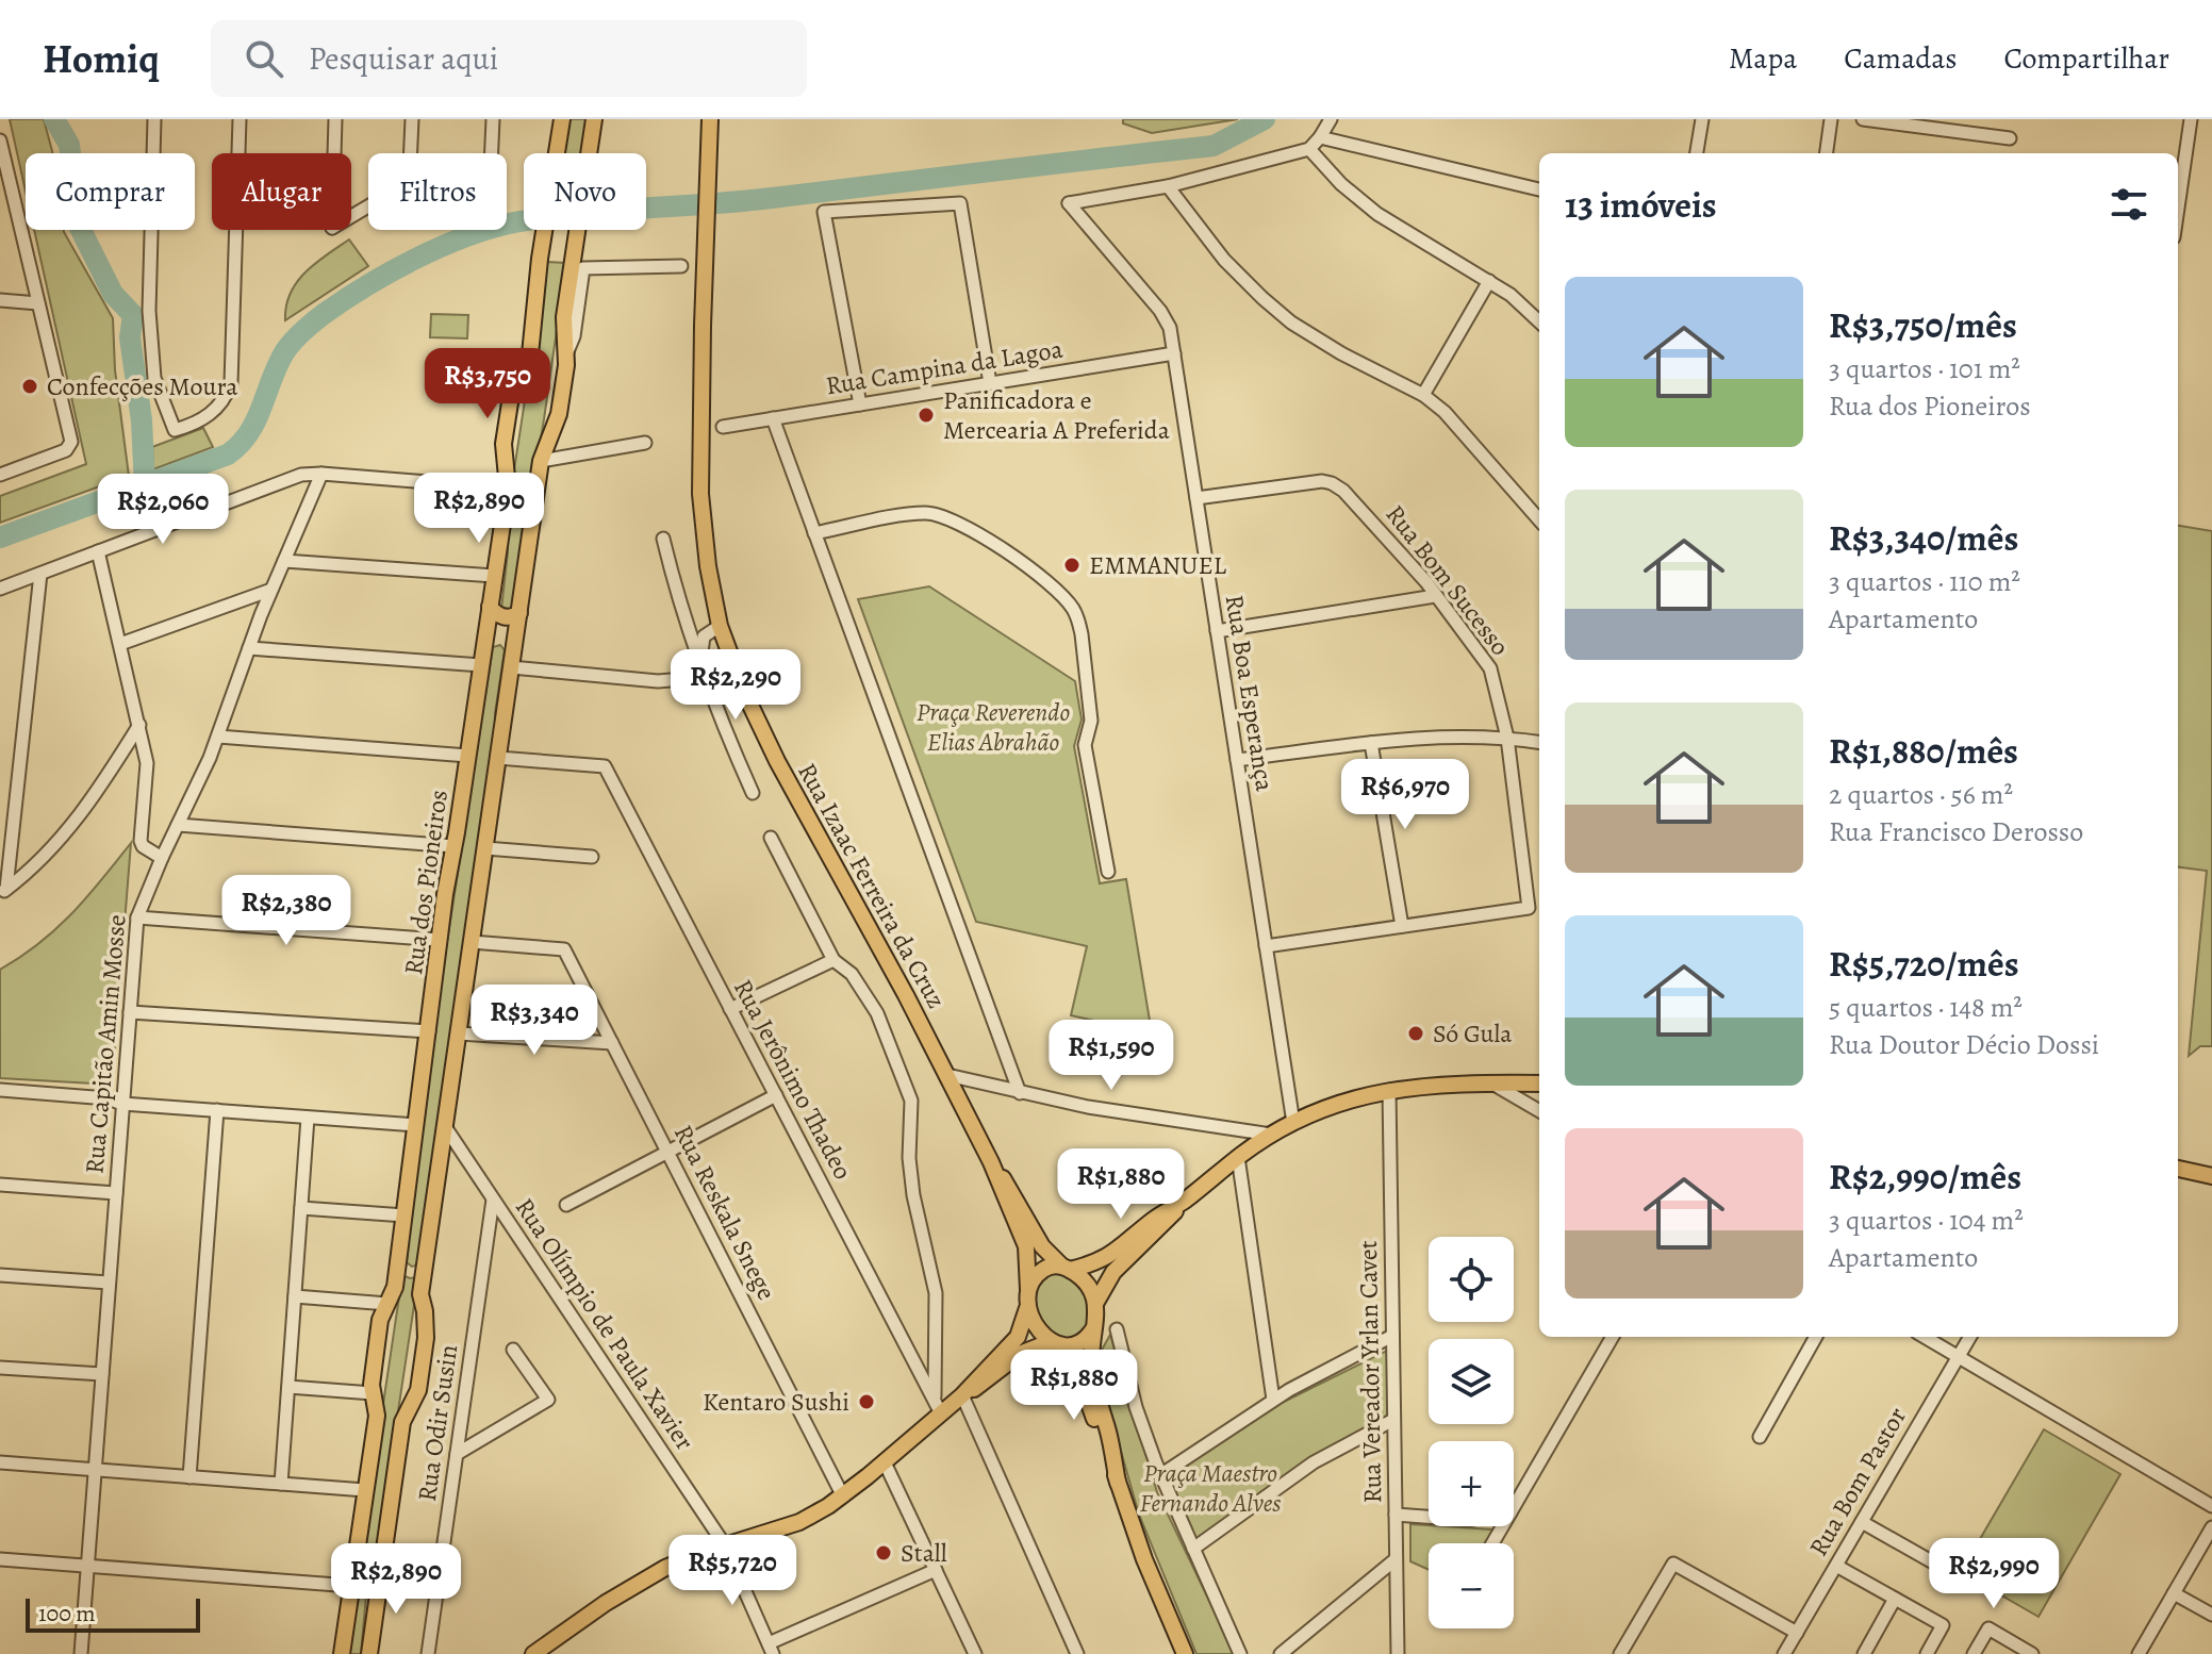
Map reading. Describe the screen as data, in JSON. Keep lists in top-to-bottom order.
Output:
{
  "streets": {
    "main road": ["Rua dos Pioneiros", "Rua Izaac Ferreira da Cruz"],
    "street": [
      "Rua Campina da Lagoa",
      "Rua Bom Sucesso",
      "Rua Boa Esperança",
      "Rua Capitão Amin Mosse",
      "Rua Jerônimo Thadeo",
      "Rua Reskala Snege",
      "Rua Olímpio de Paula Xavier",
      "Rua Vereador Yrlan Cavet",
      "Rua Odir Susin",
      "Rua Bom Pastor"
    ]
  },
  "crossings": [
    ["Rua Campina da Lagoa", "Rua Boa Esperança"],
    ["Rua Bom Sucesso", "Rua Boa Esperança"],
    ["Rua Olímpio de Paula Xavier", "Rua Odir Susin"]
  ],
  "parks": ["Praça Reverendo Elias Abrahão", "Praça Maestro Fernando Alves"],
  "places": [
    "Confecções Moura",
    "Panificadora e Mercearia A Preferida",
    "EMMANUEL",
    "Só Gula",
    "Kentaro Sushi",
    "Stall"
  ],
  "scale_bar": "100 m",
  "page": {
    "header": "Homiq",
    "search": "Pesquisar aqui",
    "nav": ["Mapa", "Camadas", "Compartilhar"],
    "chip": [
      "Comprar",
      "Alugar",
      "Filtros",
      "Novo"
    ],
    "heading": "13 imóveis",
    "list": [
      {
        "name": "R$3,750/mês",
        "note": "3 quartos · 101 m² · Rua dos Pioneiros"
      },
      {
        "name": "R$3,340/mês",
        "note": "3 quartos · 110 m² · Apartamento"
      },
      {
        "name": "R$1,880/mês",
        "note": "2 quartos · 56 m² · Rua Francisco Derosso"
      },
      {
        "name": "R$5,720/mês",
        "note": "5 quartos · 148 m² · Rua Doutor Décio Dossi"
      },
      {
        "name": "R$2,990/mês",
        "note": "3 quartos · 104 m² · Apartamento"
      }
    ],
    "price": [
      "R$3,750",
      "R$2,890",
      "R$2,060",
      "R$2,290",
      "R$6,970",
      "R$2,380",
      "R$3,340",
      "R$1,590",
      "R$1,880",
      "R$1,880",
      "R$5,720",
      "R$2,990",
      "R$2,890"
    ],
    "map_buttons": ["+", "−"],
    "scale": "100 m"
  }
}
